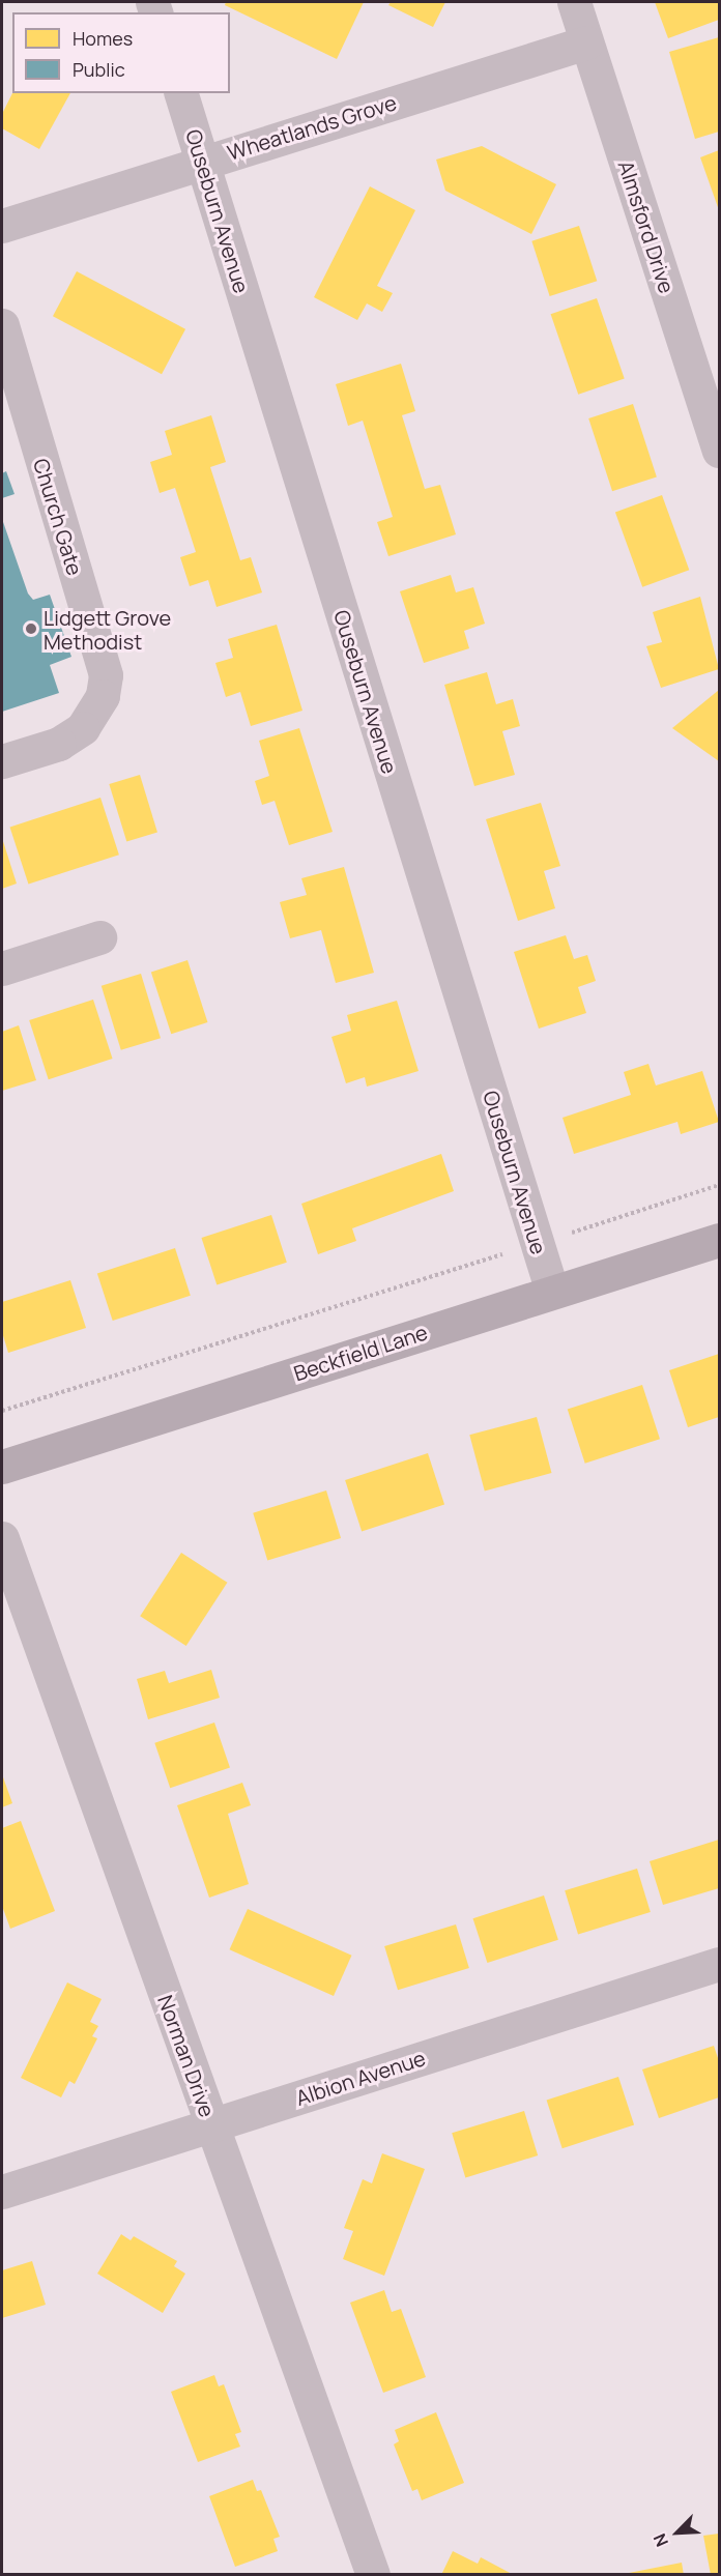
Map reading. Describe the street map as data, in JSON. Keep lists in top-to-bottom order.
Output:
{
  "streets": {
    "street": [
      "Wheatlands Grove",
      "Ouseburn Avenue",
      "Almsford Drive",
      "Church Gate",
      "Beckfield Lane",
      "Norman Drive",
      "Albion Avenue"
    ]
  },
  "crossings": [
    ["Wheatlands Grove", "Ouseburn Avenue"],
    ["Wheatlands Grove", "Almsford Drive"],
    ["Ouseburn Avenue", "Beckfield Lane"],
    ["Norman Drive", "Albion Avenue"]
  ],
  "places": ["Lidgett Grove Methodist"],
  "legend": ["Homes", "Public"],
  "north": "bottom left"
}
